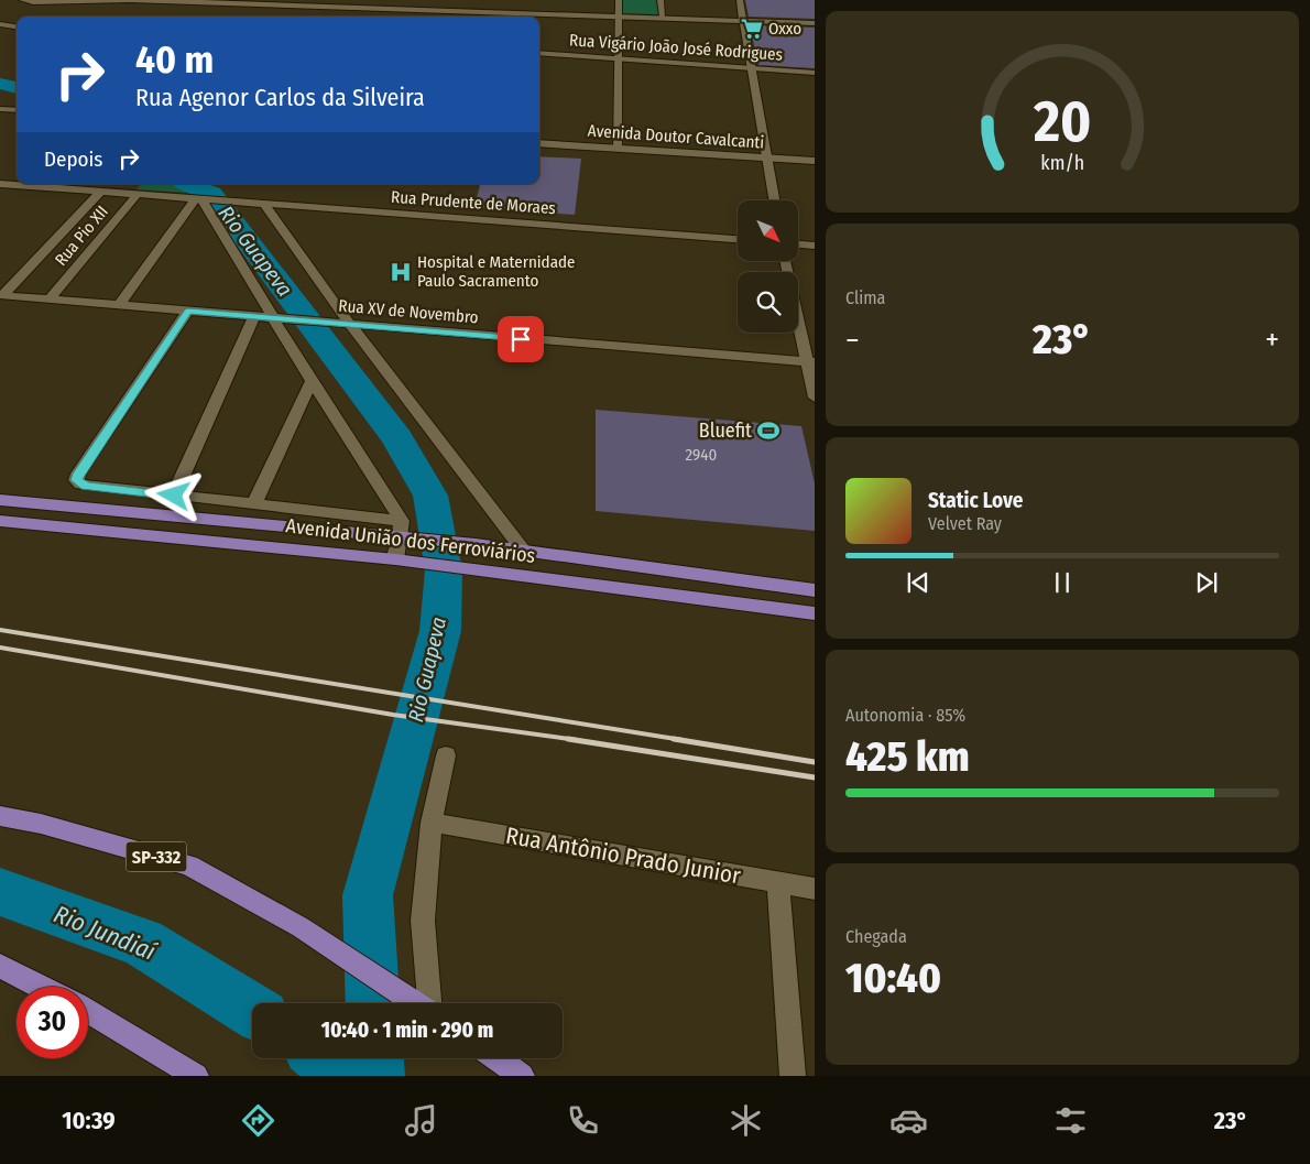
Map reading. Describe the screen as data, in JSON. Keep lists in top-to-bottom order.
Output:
{
  "streets": {
    "main road": ["Avenida União dos Ferroviários", "SP-332"],
    "street": [
      "Rua Vigário João José Rodrigues",
      "Avenida Doutor Cavalcanti",
      "Rua Prudente de Moraes",
      "Rua Pio XII",
      "Rua XV de Novembro",
      "Rua Antônio Prado Junior"
    ]
  },
  "crossings": [
    ["Rua Prudente de Moraes", "Rua Pio XII"],
    ["Rua Pio XII", "Rua XV de Novembro"]
  ],
  "water": ["Rio Guapeva", "Rio Jundiaí"],
  "places": {
    "supermarket": ["Oxxo"],
    "hospital": ["Hospital e Maternidade Paulo Sacramento"],
    "sports": ["Bluefit"]
  },
  "house_numbers": ["2940"],
  "north": "bottom right",
  "page": {
    "turn": ["40 m", "Rua Agenor Carlos da Silveira"],
    "then": "Depois",
    "tile": [
      "Clima",
      ["Autonomia · 85%", "425 km"],
      ["Chegada", "10:40"]
    ],
    "heat": ["−", "23°", "+"],
    "song": ["Static Love", "Velvet Ray"],
    "limit": "30",
    "trip": "10:40 · 1 min · 290 m",
    "tabs": ["10:39", "23°"],
    "gauge": ["20", "km/h"]
  }
}
